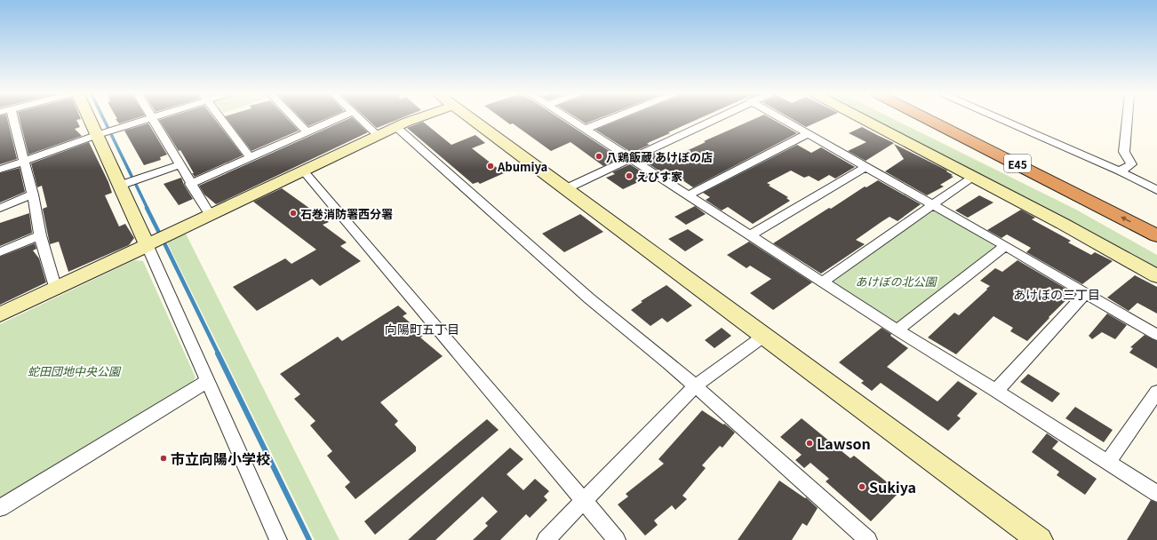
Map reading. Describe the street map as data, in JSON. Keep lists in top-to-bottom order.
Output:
{
  "streets": {
    "highway": ["E45"]
  },
  "districts": ["あけぼの三丁目", "向陽町五丁目"],
  "parks": ["あけぼの北公園", "蛇田団地中央公園"],
  "places": [
    "八鶏飯蔵 あけぼの店",
    "Abumiya",
    "えびす家",
    "石巻消防署西分署",
    "Lawson",
    "市立向陽小学校",
    "Sukiya"
  ]
}
